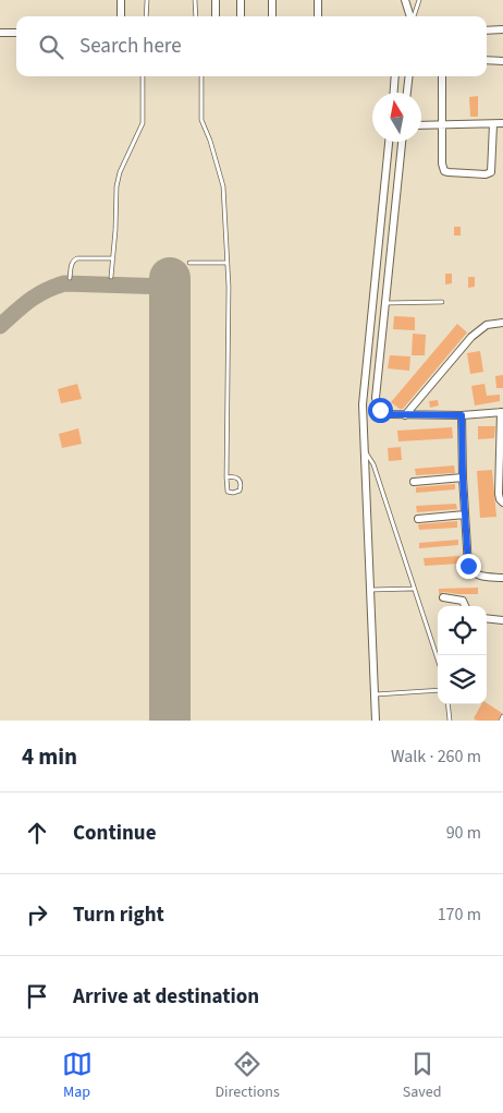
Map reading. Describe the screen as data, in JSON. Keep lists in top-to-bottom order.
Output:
{
  "north": "top",
  "page": {
    "search": "Search here",
    "heading": ["4 min", "Walk · 260 m"],
    "list": [
      ["Continue", "90 m"],
      ["Turn right", "170 m"],
      "Arrive at destination"
    ],
    "nav": ["Map", "Directions", "Saved"]
  }
}
